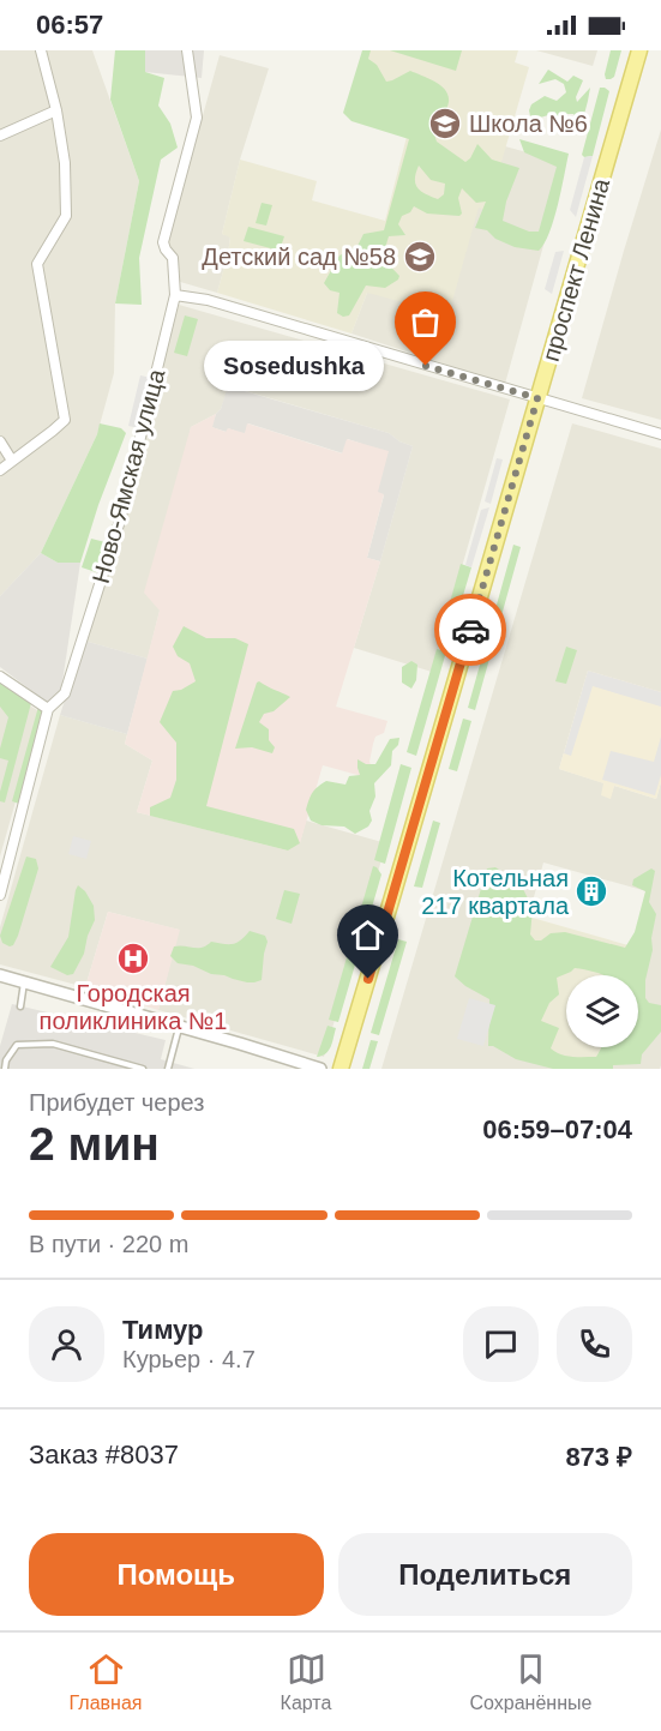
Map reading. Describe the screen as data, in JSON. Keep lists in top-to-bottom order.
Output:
{
  "streets": {
    "main road": ["проспект Ленина"],
    "street": ["Ново-Ямская улица"]
  },
  "places": {
    "school or university": ["Школа №6", "Детский сад №58"],
    "other": ["Sosedushka"],
    "building": ["Котельная 217 квартала"],
    "hospital": ["Городская поликлиника №1"]
  },
  "page": {
    "status": "06:57",
    "bubble": "Sosedushka",
    "heading": ["2 мин", "Прибудет через", "06:59–07:04"],
    "panel": [
      "Тимур",
      "Курьер · 4.7",
      "Заказ #8037",
      "873 ₽"
    ],
    "bar": "В пути · 220 m",
    "buttons": ["Помощь", "Поделиться"],
    "tabs": ["Главная", "Карта", "Сохранённые"]
  }
}
